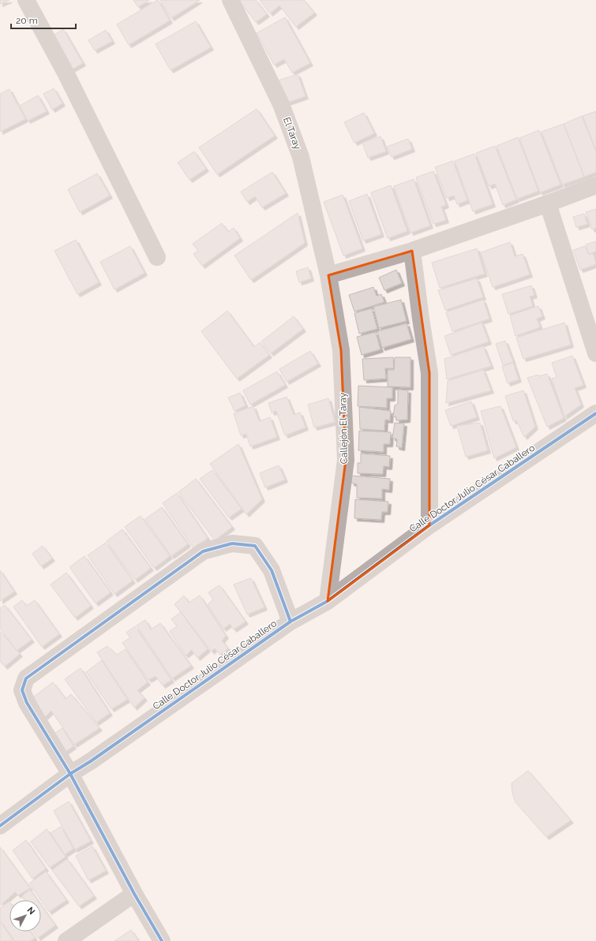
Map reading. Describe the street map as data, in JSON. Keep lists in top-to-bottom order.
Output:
{
  "streets": {
    "street": ["El Taray", "Callejón El Taray", "Calle Doctor Julio César Caballero"]
  },
  "crossings": [
    ["El Taray", "Callejón El Taray"],
    ["Callejón El Taray", "Calle Doctor Julio César Caballero"]
  ],
  "scale_bar": "20 m",
  "north": "top right"
}
